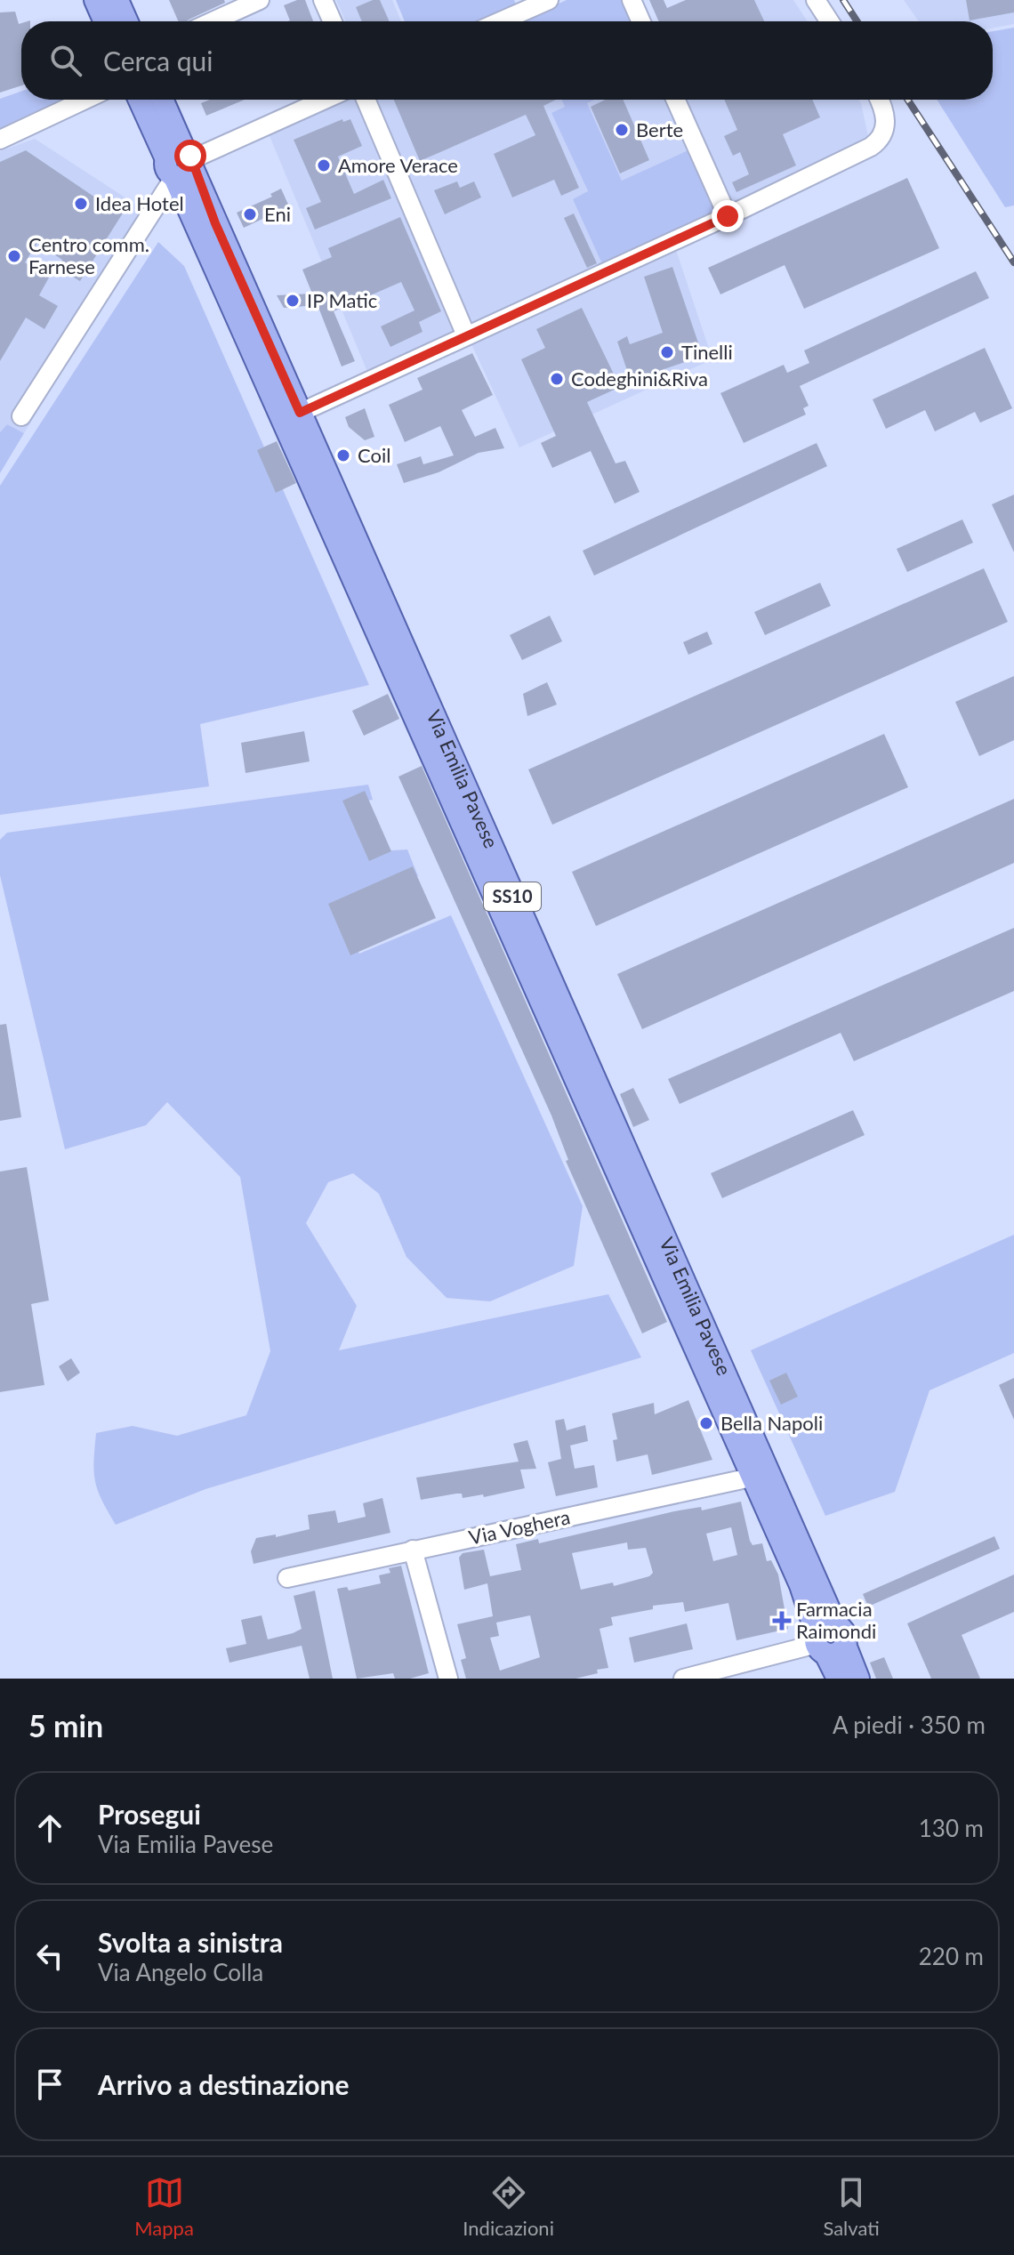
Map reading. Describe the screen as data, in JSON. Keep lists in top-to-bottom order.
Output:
{
  "streets": {
    "main road": ["Via Emilia Pavese", "SS10"],
    "street": ["Via Voghera"]
  },
  "crossings": [
    ["Via Emilia Pavese", "Via Voghera"]
  ],
  "places": {
    "other": [
      "Berte",
      "Amore Verace",
      "Idea Hotel",
      "Eni",
      "Centro comm. Farnese",
      "IP Matic",
      "Tinelli",
      "Codeghini&Riva",
      "Coil",
      "Bella Napoli"
    ],
    "health": ["Farmacia Raimondi"]
  },
  "page": {
    "search": "Cerca qui",
    "heading": ["5 min", "A piedi · 350 m"],
    "list": [
      ["Prosegui", "Via Emilia Pavese", "130 m"],
      ["Svolta a sinistra", "Via Angelo Colla", "220 m"],
      "Arrivo a destinazione"
    ],
    "nav": ["Mappa", "Indicazioni", "Salvati"]
  }
}
